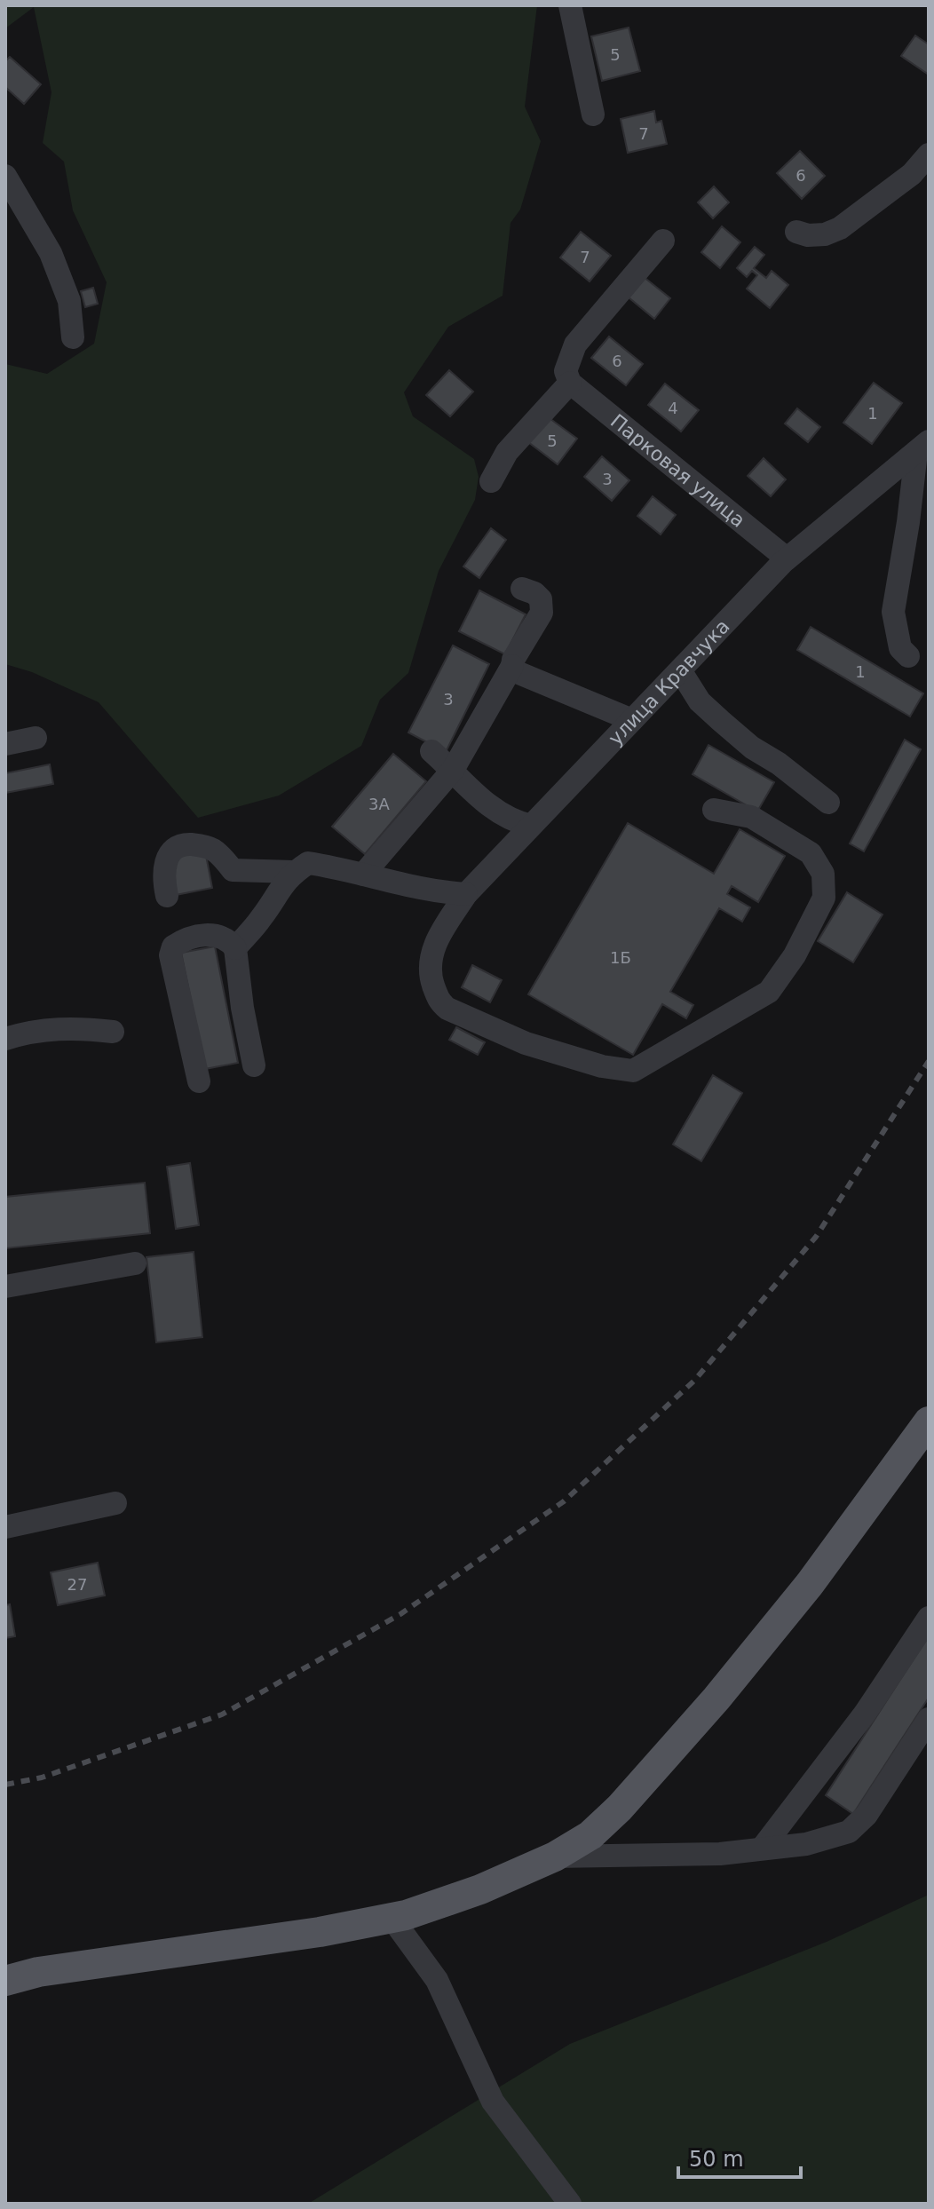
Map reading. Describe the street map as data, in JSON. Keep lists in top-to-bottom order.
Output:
{
  "streets": {
    "lane": ["Парковая улица", "улица Кравчука"]
  },
  "crossings": [
    ["Парковая улица", "улица Кравчука"]
  ],
  "house_numbers": [
    "5",
    "7",
    "6",
    "7",
    "6",
    "4",
    "1",
    "5",
    "3",
    "1",
    "3",
    "3А",
    "1Б",
    "27"
  ],
  "scale_bar": "50 m"
}
